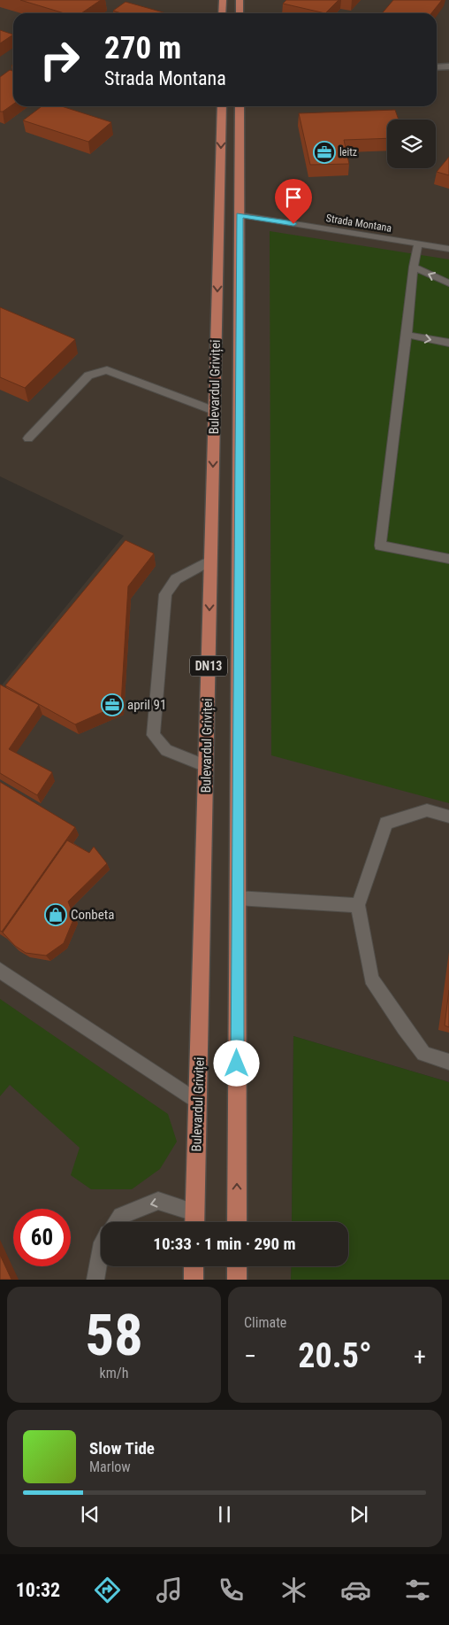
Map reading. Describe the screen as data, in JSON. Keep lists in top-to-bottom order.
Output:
{
  "streets": {
    "main road": ["Bulevardul Griviței", "DN13"],
    "lane": ["Strada Montana"]
  },
  "crossings": [
    ["Strada Montana", "Bulevardul Griviței"]
  ],
  "places": {
    "office": ["leitz", "april 91"],
    "shop": ["Conbeta"]
  },
  "page": {
    "turn": ["270 m", "Strada Montana"],
    "limit": "60",
    "trip": "10:33 · 1 min · 290 m",
    "tile": [
      ["58", "km/h"],
      "Climate"
    ],
    "heat": ["−", "20.5°", "+"],
    "song": ["Slow Tide", "Marlow"],
    "tabs": "10:32"
  }
}
